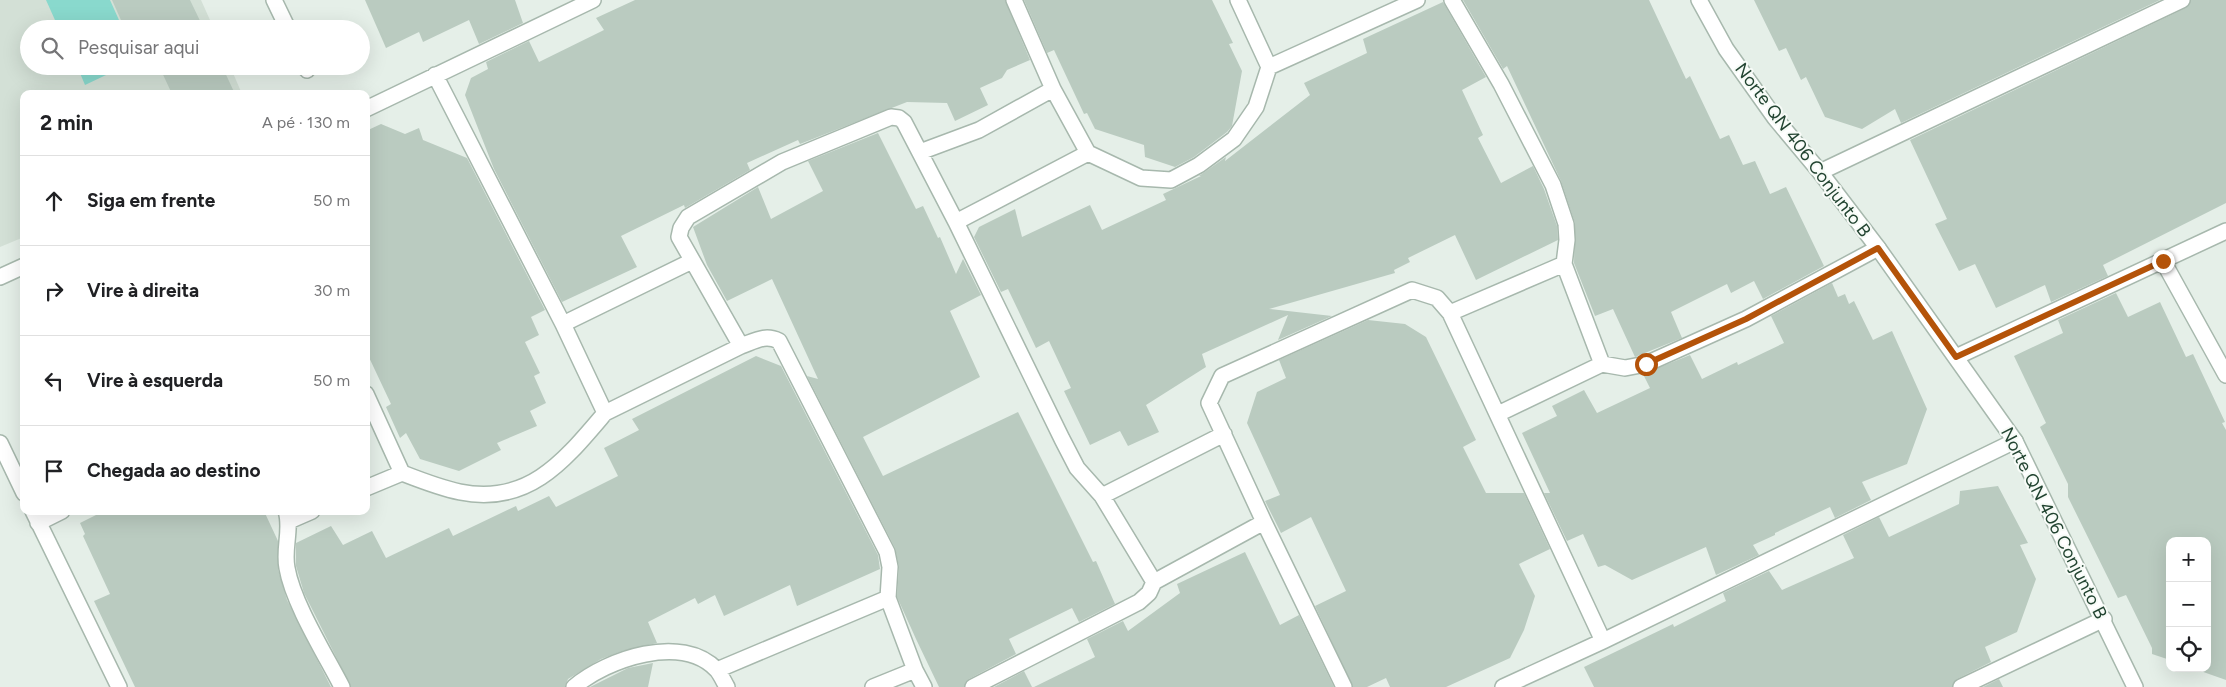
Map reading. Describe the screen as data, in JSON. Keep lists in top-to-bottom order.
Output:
{
  "streets": {
    "street": ["Norte QN 406 Conjunto B"]
  },
  "page": {
    "search": "Pesquisar aqui",
    "heading": ["2 min", "A pé · 130 m"],
    "list": [
      ["Siga em frente", "50 m"],
      ["Vire à direita", "30 m"],
      ["Vire à esquerda", "50 m"],
      "Chegada ao destino"
    ],
    "map_buttons": ["+", "−"]
  }
}
